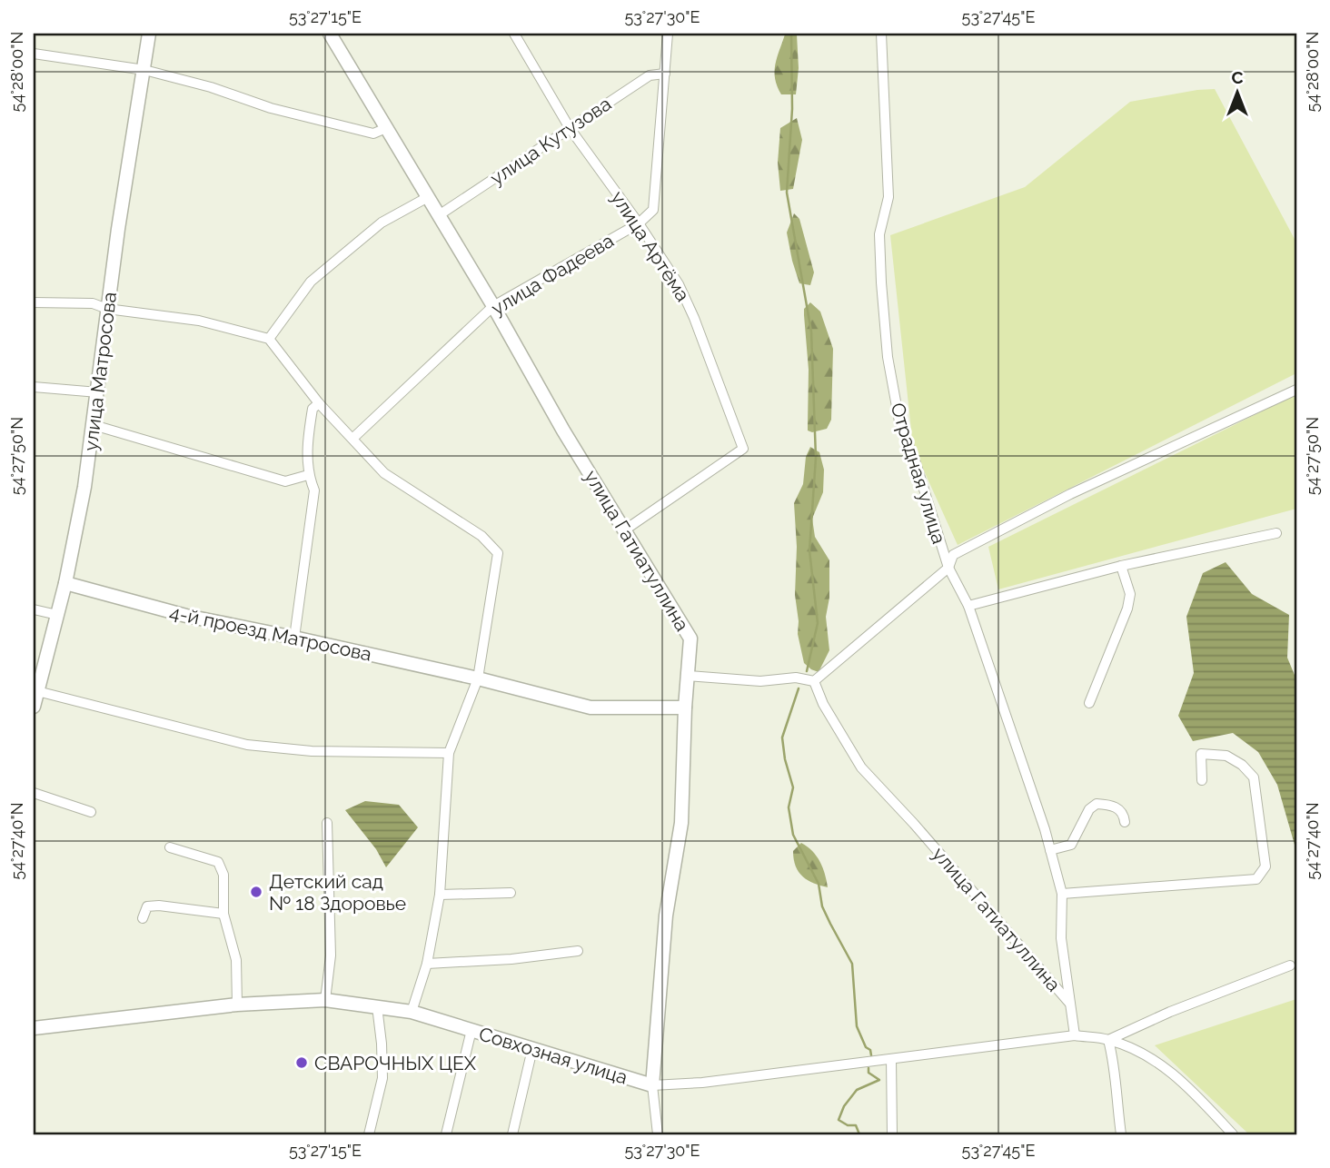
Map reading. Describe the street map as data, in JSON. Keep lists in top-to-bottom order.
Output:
{
  "streets": {
    "street": [
      "улица Кутузова",
      "улица Артёма",
      "улица Фадеева",
      "улица Матросова",
      "Отрадная улица",
      "улица Гатиатуллина",
      "4-й проезд Матросова",
      "Совхозная улица"
    ]
  },
  "crossings": [
    ["улица Кутузова", "улица Артёма"],
    ["улица Кутузова", "улица Фадеева"],
    ["улица Кутузова", "улица Гатиатуллина"],
    ["улица Артёма", "улица Фадеева"],
    ["улица Артёма", "улица Гатиатуллина"],
    ["улица Фадеева", "улица Гатиатуллина"],
    ["улица Матросова", "4-й проезд Матросова"],
    ["Отрадная улица", "улица Гатиатуллина"],
    ["Отрадная улица", "Совхозная улица"],
    ["улица Гатиатуллина", "4-й проезд Матросова"],
    ["улица Гатиатуллина", "Совхозная улица"]
  ],
  "places": ["Детский сад № 18 Здоровье", "СВАРОЧНЫХ ЦЕХ"],
  "north": "top",
  "coordinates": [
    "53°27'15\"E",
    "53°27'30\"E",
    "53°27'45\"E",
    "54°28'00\"N",
    "54°27'50\"N",
    "54°27'40\"N"
  ]
}
